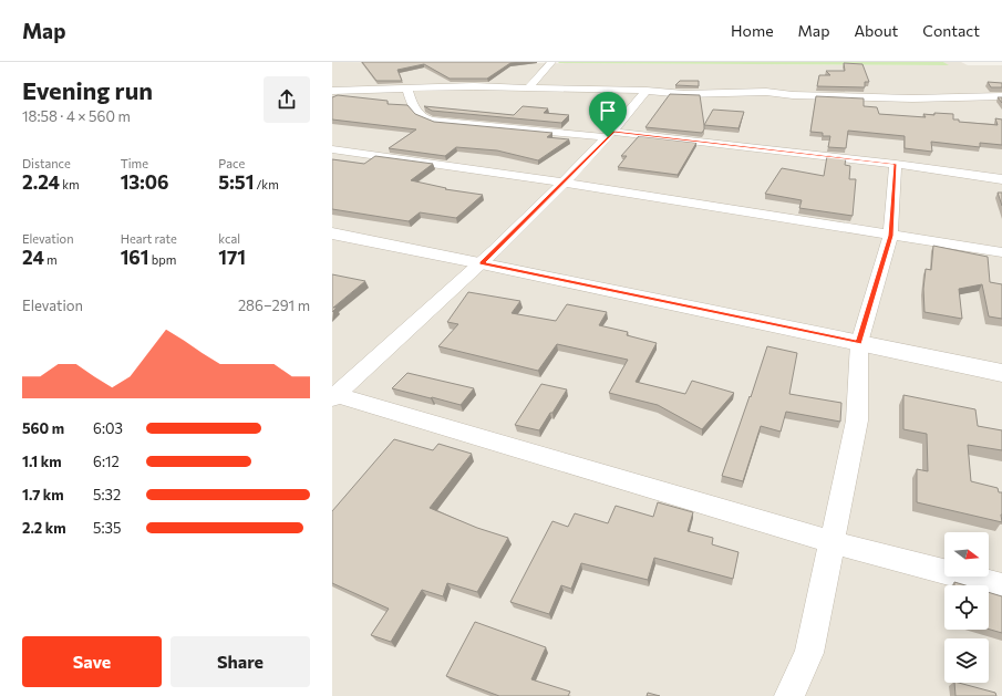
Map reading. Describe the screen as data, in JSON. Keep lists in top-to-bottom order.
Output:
{
  "north": "right",
  "page": {
    "header": "Map",
    "nav": [
      "Home",
      "Map",
      "About",
      "Contact"
    ],
    "heading": ["Evening run", "18:58 · 4 × 560 m"],
    "stats": [
      ["Distance", "2.24 km"],
      ["Time", "13:06"],
      ["Pace", "5:51 /km"],
      ["Elevation", "24 m"],
      ["Heart rate", "161 bpm"],
      ["kcal", "171"]
    ],
    "chart": ["Elevation", "286–291 m"],
    "list": [
      {
        "name": "560 m",
        "note": "6:03"
      },
      {
        "name": "1.1 km",
        "note": "6:12"
      },
      {
        "name": "1.7 km",
        "note": "5:32"
      },
      {
        "name": "2.2 km",
        "note": "5:35"
      }
    ],
    "buttons": ["Save", "Share"]
  }
}
